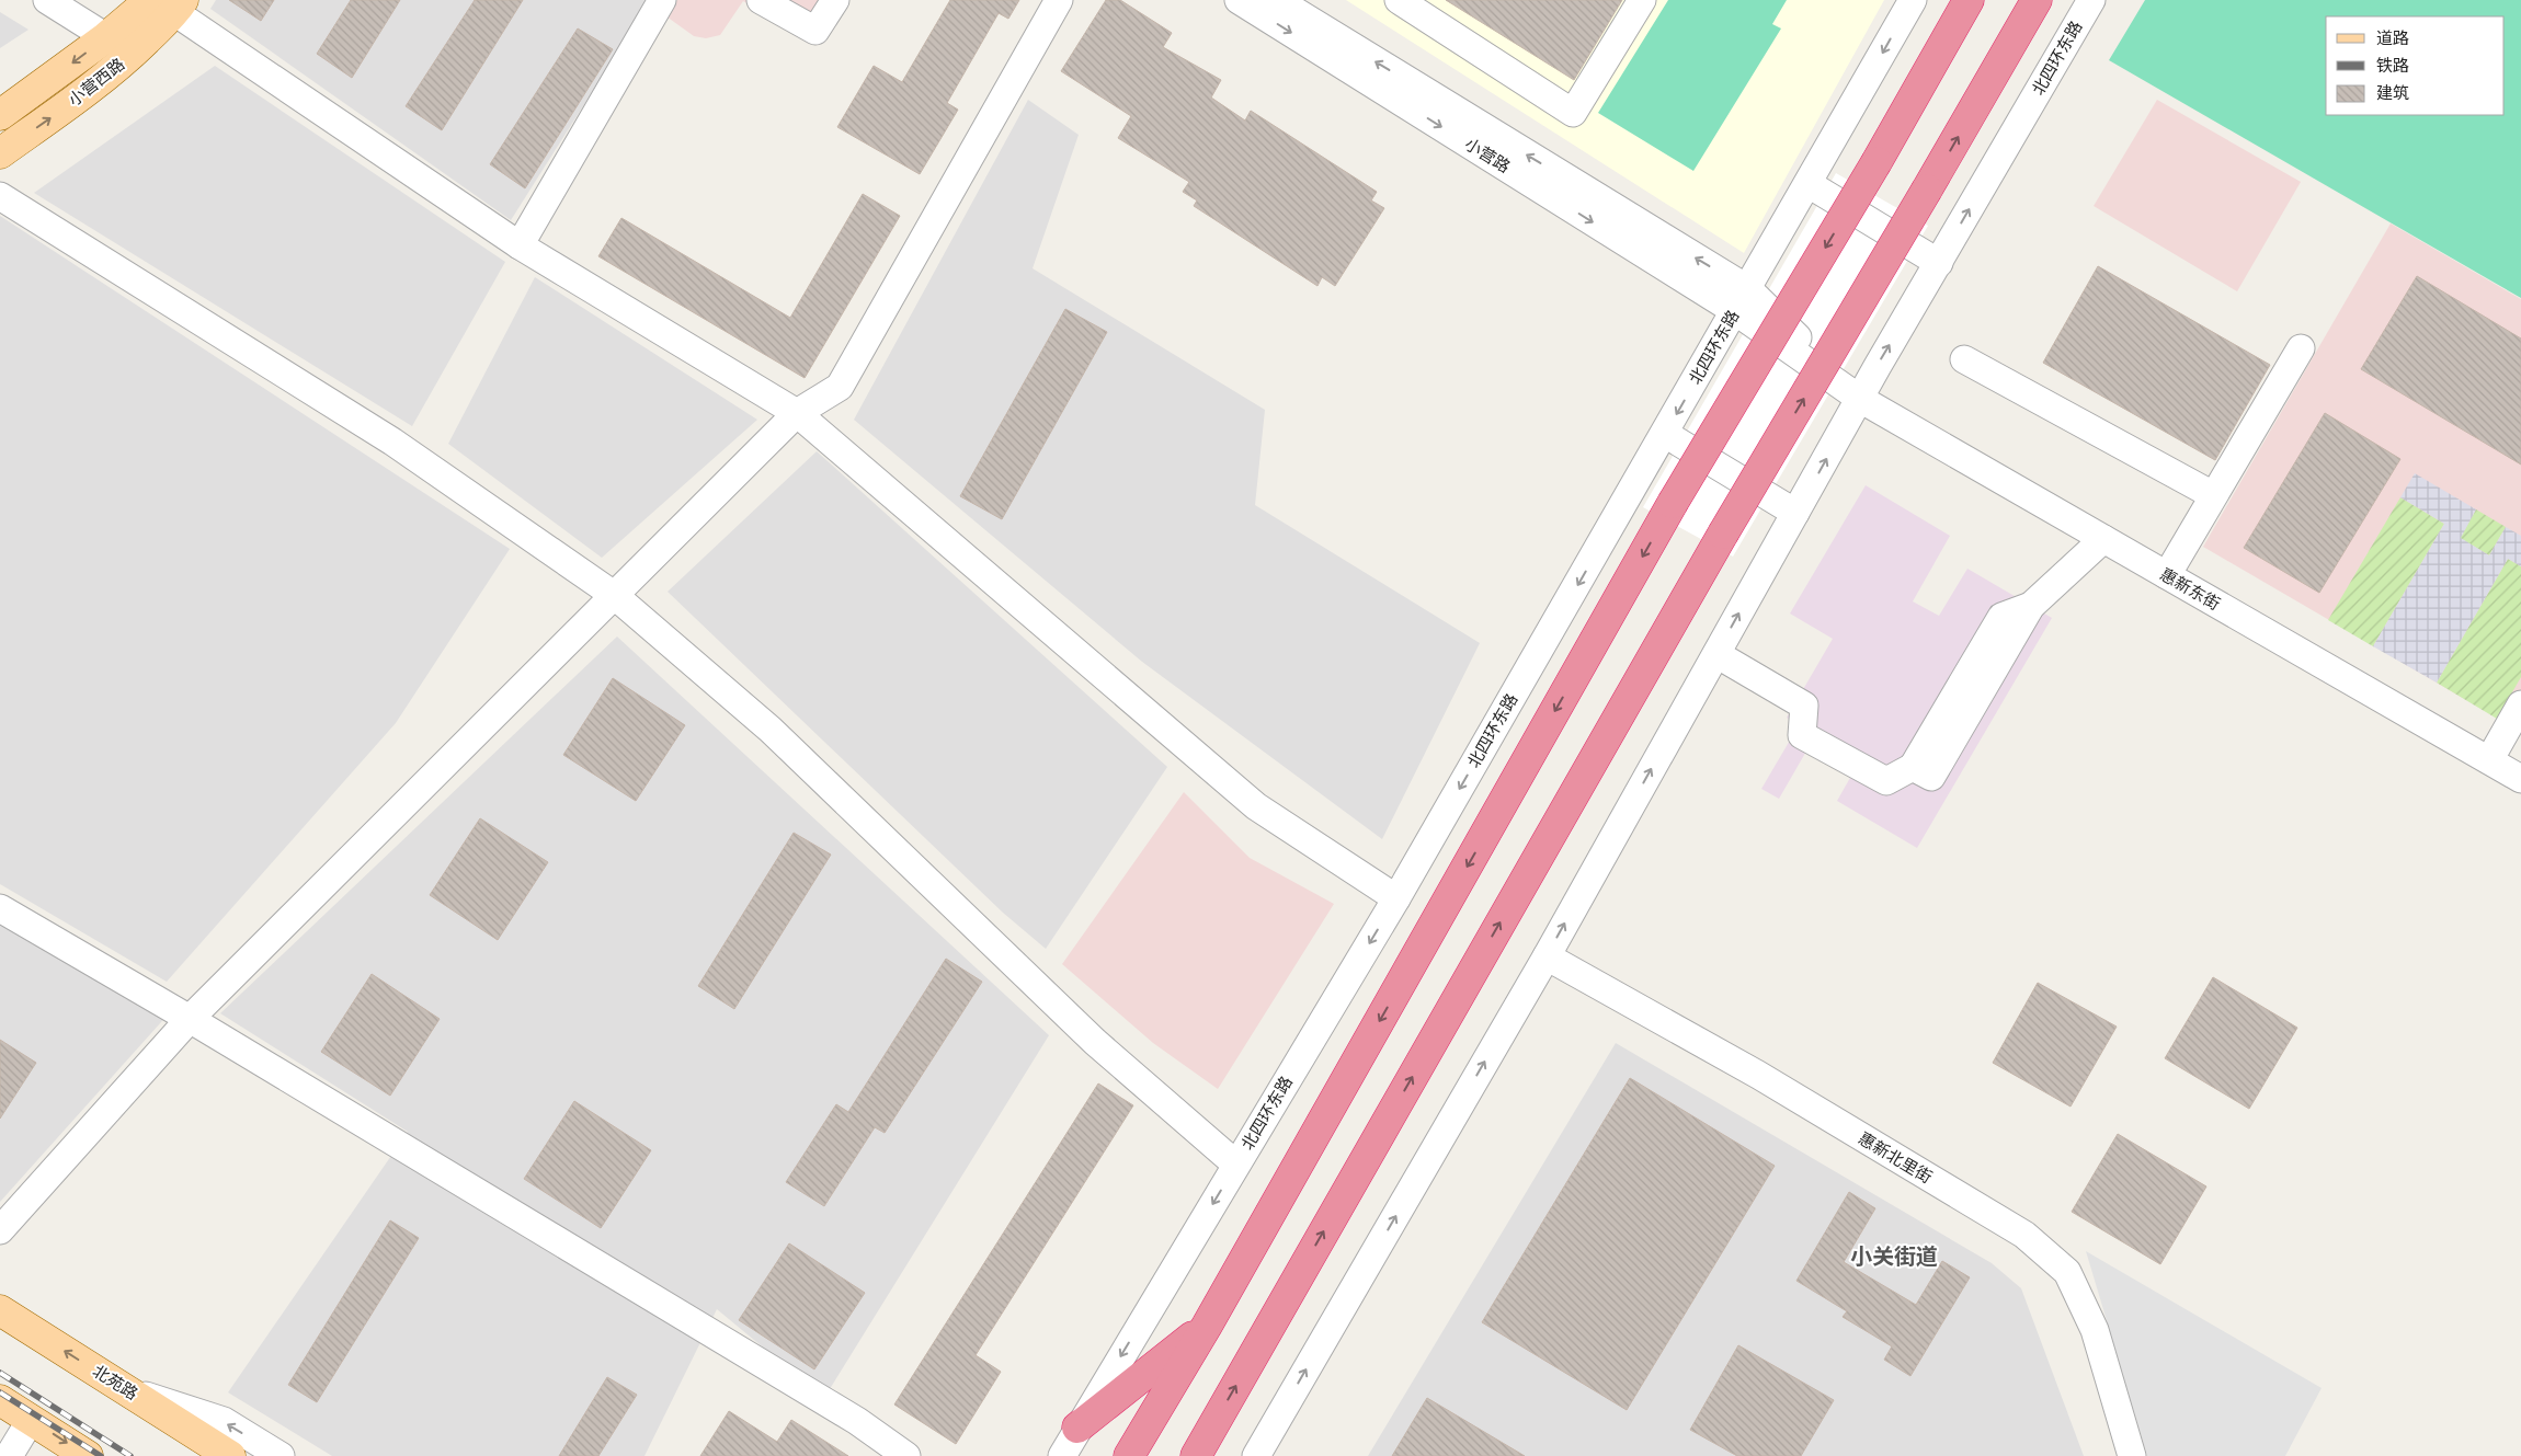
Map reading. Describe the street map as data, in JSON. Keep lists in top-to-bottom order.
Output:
{
  "streets": {
    "main road": ["小营西路", "北苑路"],
    "street": [
      "北四环东路",
      "小营路",
      "惠新东街",
      "惠新北里街"
    ]
  },
  "crossings": [
    ["北四环东路", "小营路"],
    ["北四环东路", "惠新东街"],
    ["北四环东路", "惠新北里街"],
    ["小营路", "惠新东街"]
  ],
  "districts": ["小关街道"],
  "legend": ["道路", "铁路", "建筑"]
}
